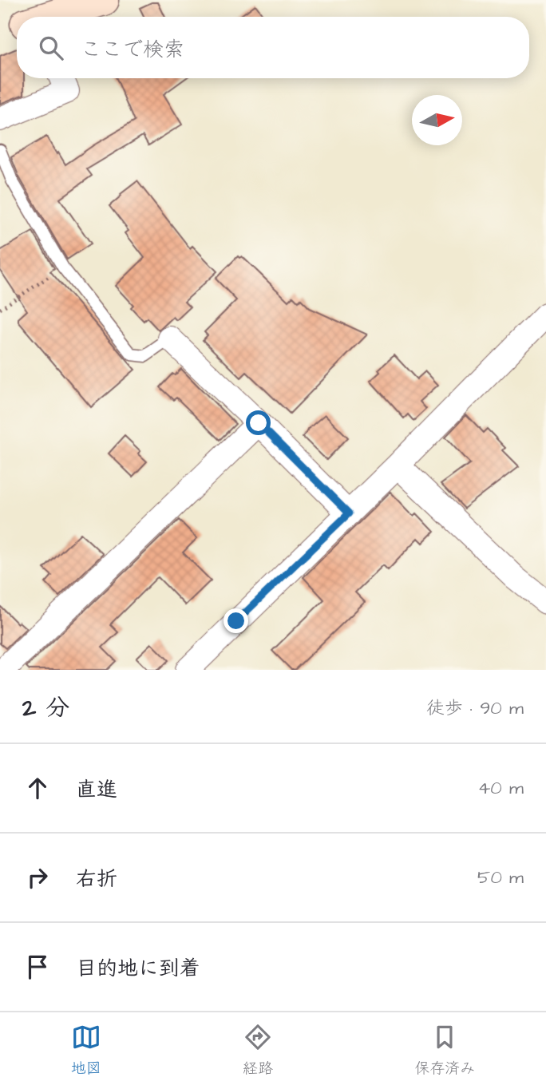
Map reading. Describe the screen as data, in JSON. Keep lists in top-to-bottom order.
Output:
{
  "north": "right",
  "page": {
    "search": "ここで検索",
    "heading": ["2 分", "徒歩 · 90 m"],
    "list": [
      ["直進", "40 m"],
      ["右折", "50 m"],
      "目的地に到着"
    ],
    "nav": ["地図", "経路", "保存済み"]
  }
}
